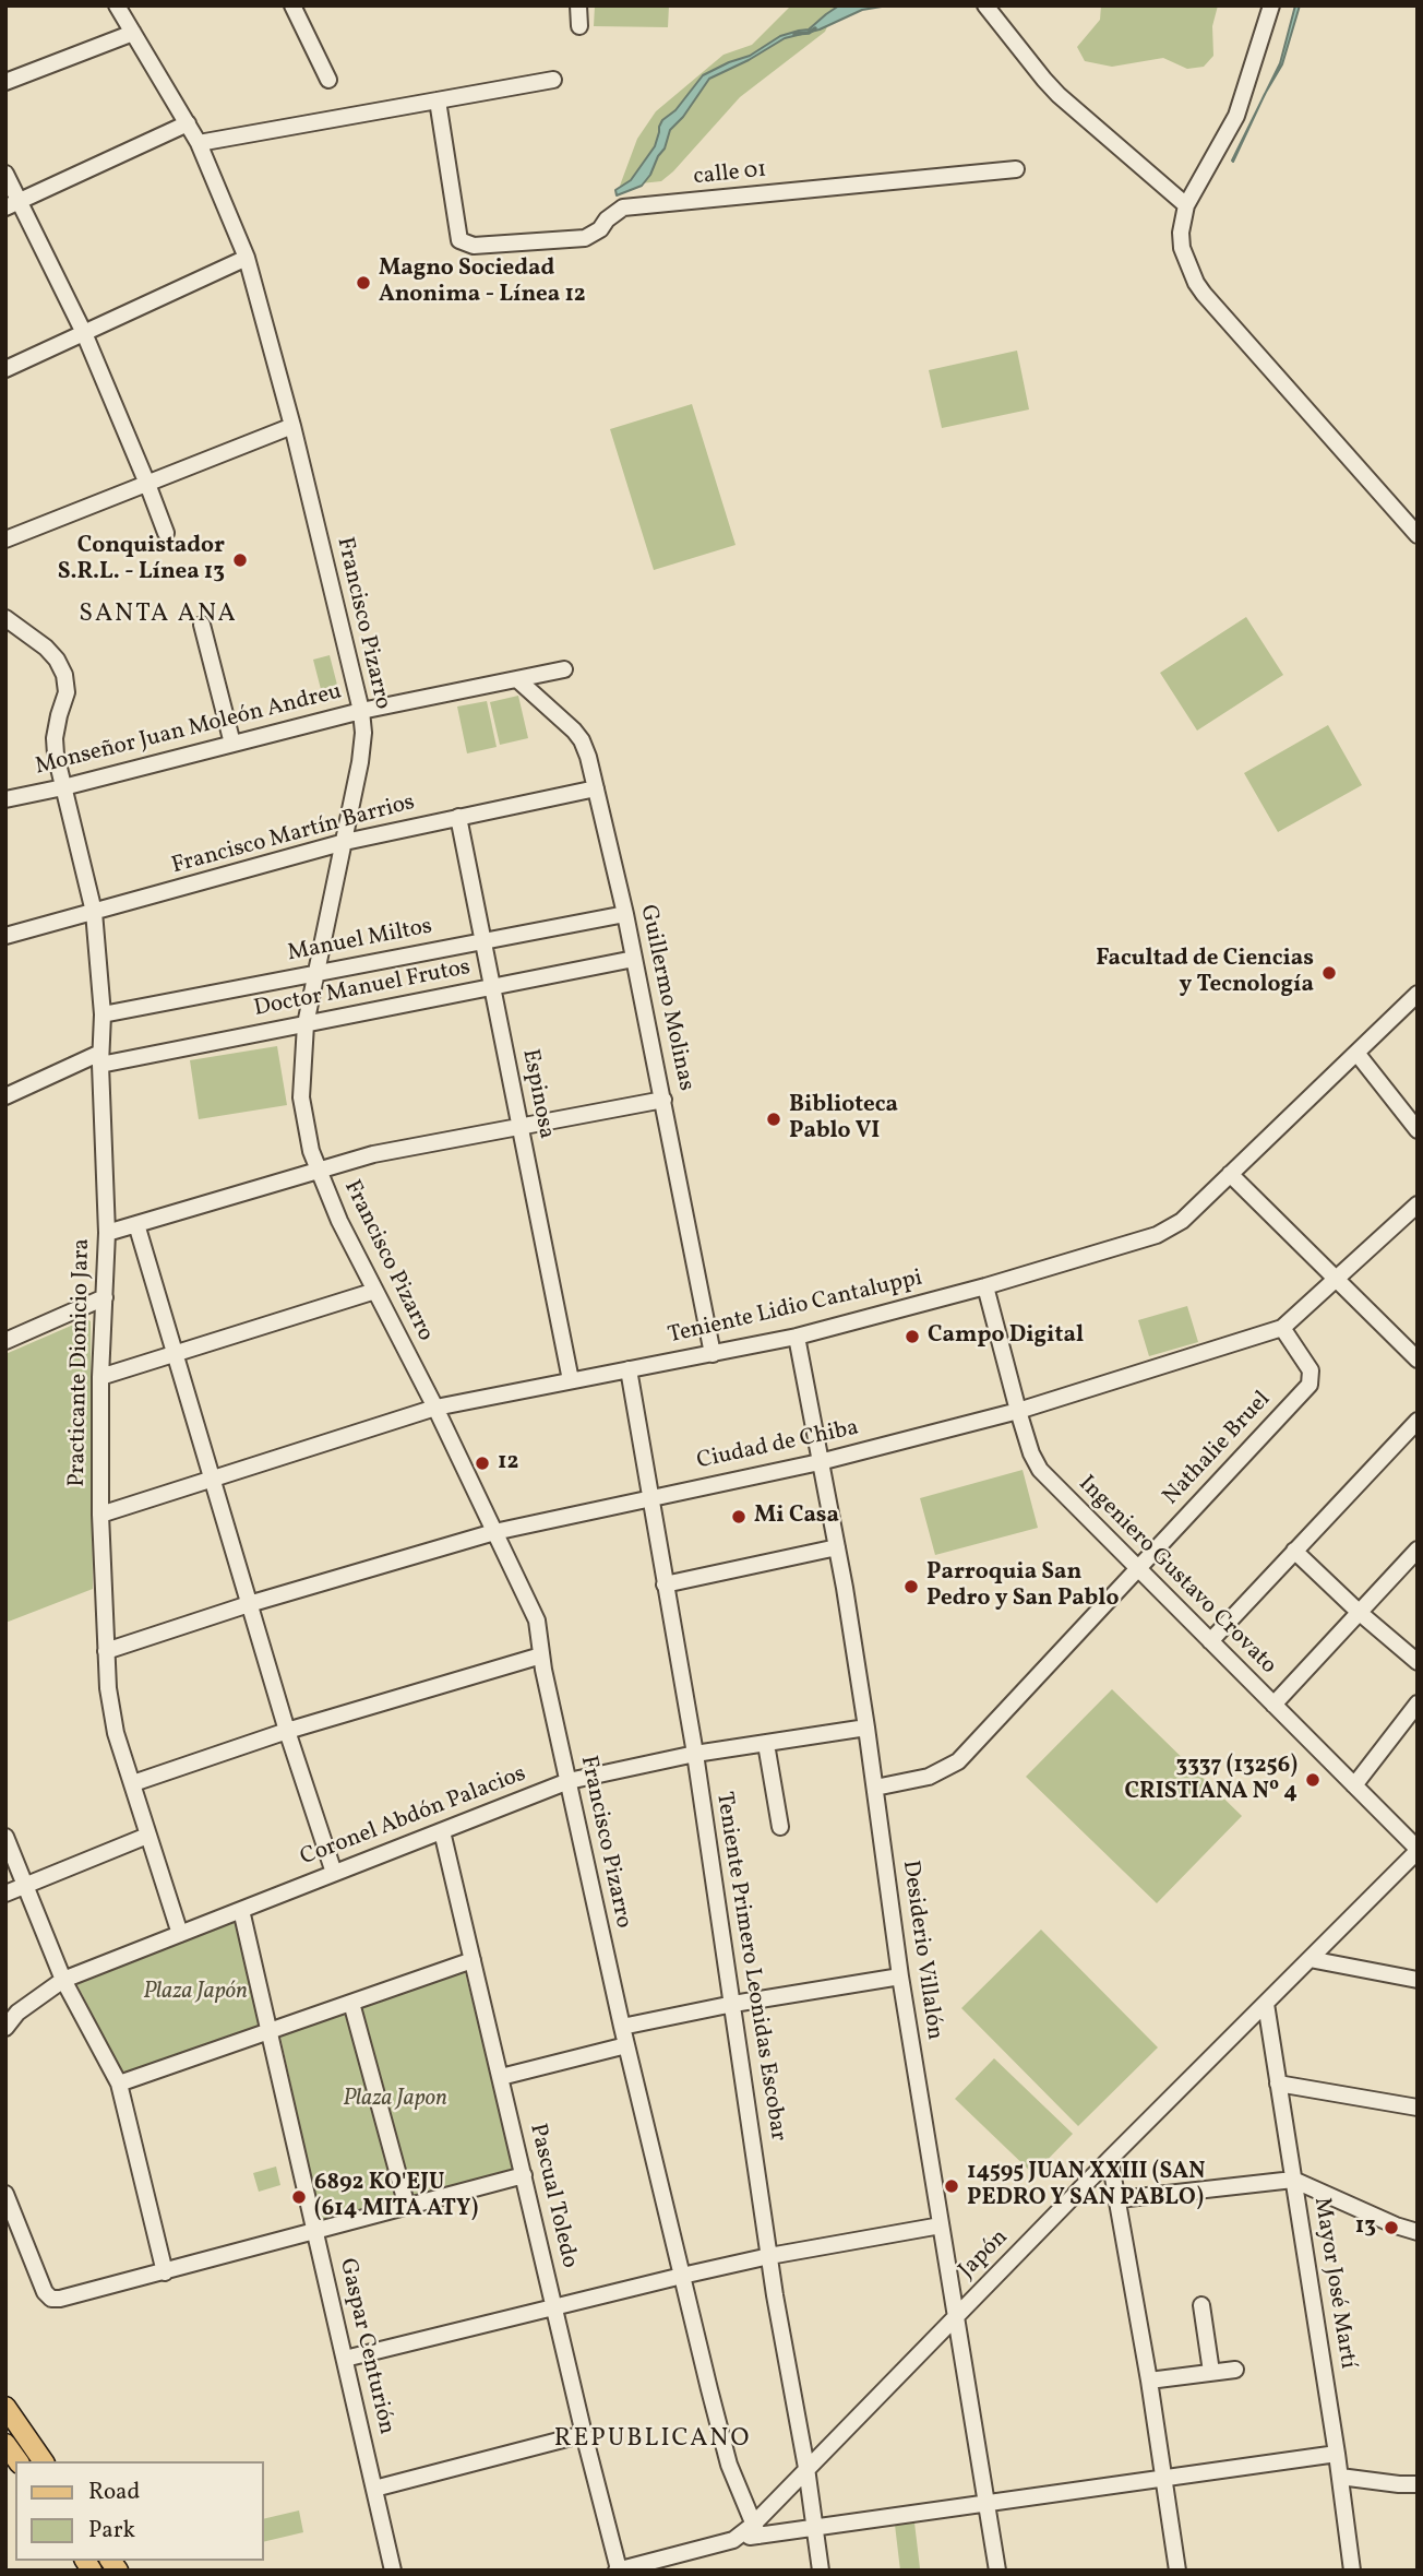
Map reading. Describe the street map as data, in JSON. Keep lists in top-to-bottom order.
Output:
{
  "streets": {
    "street": [
      "calle 01",
      "Francisco Pizarro",
      "Monseñor Juan Moleón Andreu",
      "Francisco Martín Barrios",
      "Manuel Miltos",
      "Doctor Manuel Frutos",
      "Guillermo Molinas",
      "Espinosa",
      "Teniente Lidio Cantaluppi",
      "Practicante Dionicio Jara",
      "Ciudad de Chiba",
      "Nathalie Bruel",
      "Ingeniero Gustavo Crovato",
      "Coronel Abdón Palacios",
      "Desiderio Villalón",
      "Teniente Primero Leonidas Escobar",
      "Pascual Toledo",
      "Japón",
      "Mayor José Martí",
      "Gaspar Centurión"
    ]
  },
  "crossings": [
    ["Francisco Pizarro", "Monseñor Juan Moleón Andreu"],
    ["Francisco Pizarro", "Francisco Martín Barrios"],
    ["Francisco Pizarro", "Manuel Miltos"],
    ["Francisco Pizarro", "Doctor Manuel Frutos"],
    ["Francisco Pizarro", "Teniente Lidio Cantaluppi"],
    ["Francisco Pizarro", "Ciudad de Chiba"],
    ["Francisco Pizarro", "Coronel Abdón Palacios"],
    ["Francisco Pizarro", "Japón"],
    ["Monseñor Juan Moleón Andreu", "Guillermo Molinas"],
    ["Monseñor Juan Moleón Andreu", "Practicante Dionicio Jara"],
    ["Francisco Martín Barrios", "Guillermo Molinas"],
    ["Francisco Martín Barrios", "Espinosa"],
    ["Francisco Martín Barrios", "Practicante Dionicio Jara"],
    ["Manuel Miltos", "Guillermo Molinas"],
    ["Manuel Miltos", "Espinosa"],
    ["Manuel Miltos", "Practicante Dionicio Jara"],
    ["Doctor Manuel Frutos", "Guillermo Molinas"],
    ["Doctor Manuel Frutos", "Espinosa"],
    ["Doctor Manuel Frutos", "Practicante Dionicio Jara"],
    ["Guillermo Molinas", "Teniente Lidio Cantaluppi"],
    ["Espinosa", "Teniente Lidio Cantaluppi"],
    ["Teniente Lidio Cantaluppi", "Practicante Dionicio Jara"],
    ["Teniente Lidio Cantaluppi", "Ingeniero Gustavo Crovato"],
    ["Teniente Lidio Cantaluppi", "Desiderio Villalón"],
    ["Teniente Lidio Cantaluppi", "Teniente Primero Leonidas Escobar"],
    ["Practicante Dionicio Jara", "Ciudad de Chiba"],
    ["Practicante Dionicio Jara", "Coronel Abdón Palacios"],
    ["Ciudad de Chiba", "Nathalie Bruel"],
    ["Ciudad de Chiba", "Ingeniero Gustavo Crovato"],
    ["Ciudad de Chiba", "Desiderio Villalón"],
    ["Ciudad de Chiba", "Teniente Primero Leonidas Escobar"],
    ["Nathalie Bruel", "Ingeniero Gustavo Crovato"],
    ["Nathalie Bruel", "Desiderio Villalón"],
    ["Ingeniero Gustavo Crovato", "Japón"],
    ["Coronel Abdón Palacios", "Desiderio Villalón"],
    ["Coronel Abdón Palacios", "Teniente Primero Leonidas Escobar"],
    ["Coronel Abdón Palacios", "Pascual Toledo"],
    ["Coronel Abdón Palacios", "Gaspar Centurión"],
    ["Desiderio Villalón", "Japón"],
    ["Teniente Primero Leonidas Escobar", "Japón"],
    ["Japón", "Mayor José Martí"]
  ],
  "districts": ["SANTA ANA", "REPUBLICANO"],
  "parks": ["Plaza Japón", "Plaza Japon"],
  "places": [
    "Magno Sociedad Anonima - Línea 12",
    "Conquistador S.R.L. - Línea 13",
    "Facultad de Ciencias y Tecnología",
    "Biblioteca Pablo VI",
    "Campo Digital",
    "12",
    "Mi Casa",
    "Parroquia San Pedro y San Pablo",
    "3337 (13256) CRISTIANA Nº 4",
    "14595 JUAN XXIII (SAN PEDRO Y SAN PABLO)",
    "6892 KO'EJU (614 MITA ATY)",
    "13"
  ],
  "legend": ["Road", "Park"]
}
